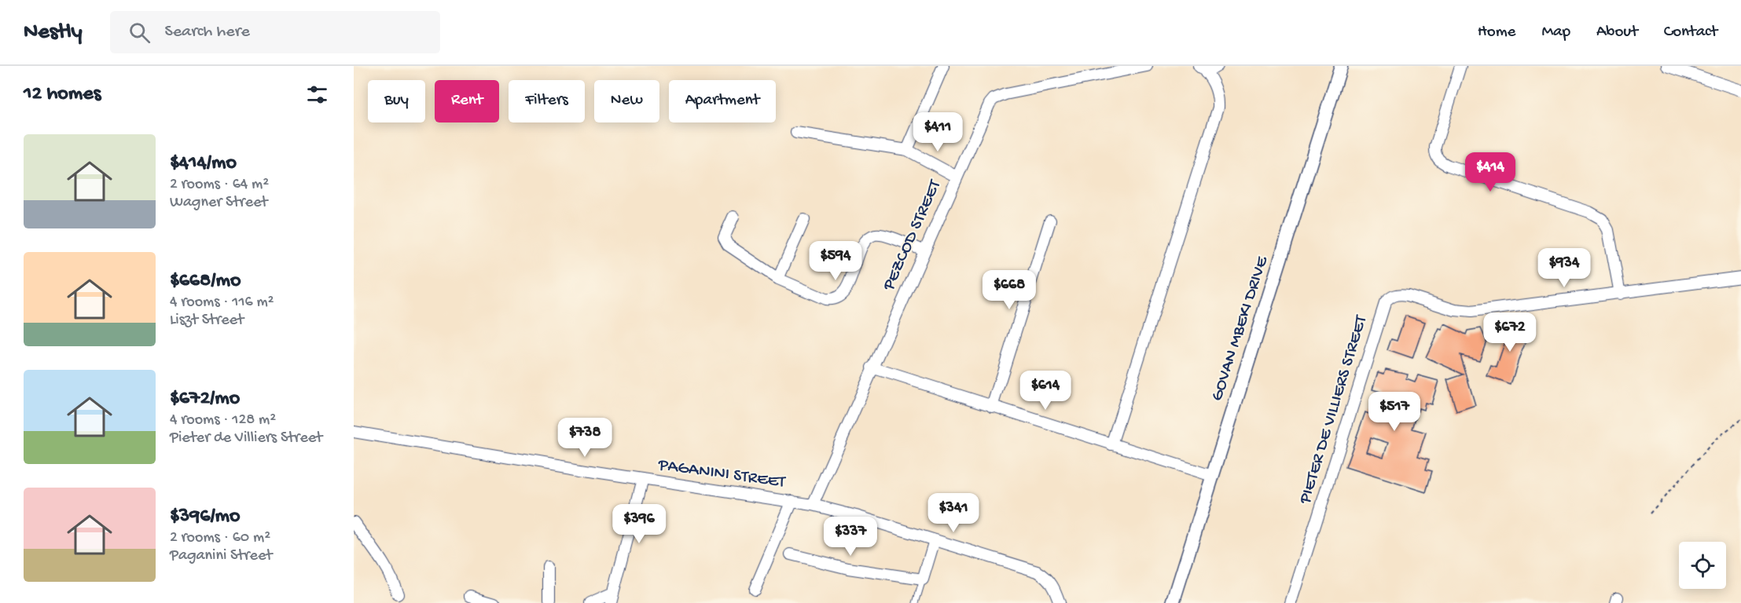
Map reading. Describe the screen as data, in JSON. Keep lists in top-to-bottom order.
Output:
{
  "streets": {
    "street": [
      "PEZCOD STREET",
      "GOVAN MBEKI DRIVE",
      "PIETER DE VILLIERS STREET",
      "PAGANINI STREET"
    ]
  },
  "crossings": [
    ["PEZCOD STREET", "PAGANINI STREET"]
  ],
  "page": {
    "header": "Nestly",
    "search": "Search here",
    "nav": [
      "Home",
      "Map",
      "About",
      "Contact"
    ],
    "heading": "12 homes",
    "chip": [
      "Buy",
      "Rent",
      "Filters",
      "New",
      "Apartment"
    ],
    "price": [
      "$411",
      "$414",
      "$594",
      "$934",
      "$668",
      "$672",
      "$614",
      "$517",
      "$738",
      "$341",
      "$396",
      "$337"
    ],
    "list": [
      {
        "name": "$414/mo",
        "note": "2 rooms · 64 m² · Wagner Street"
      },
      {
        "name": "$668/mo",
        "note": "4 rooms · 116 m² · Liszt Street"
      },
      {
        "name": "$672/mo",
        "note": "4 rooms · 128 m² · Pieter de Villiers Street"
      },
      {
        "name": "$396/mo",
        "note": "2 rooms · 60 m² · Paganini Street"
      }
    ]
  }
}
